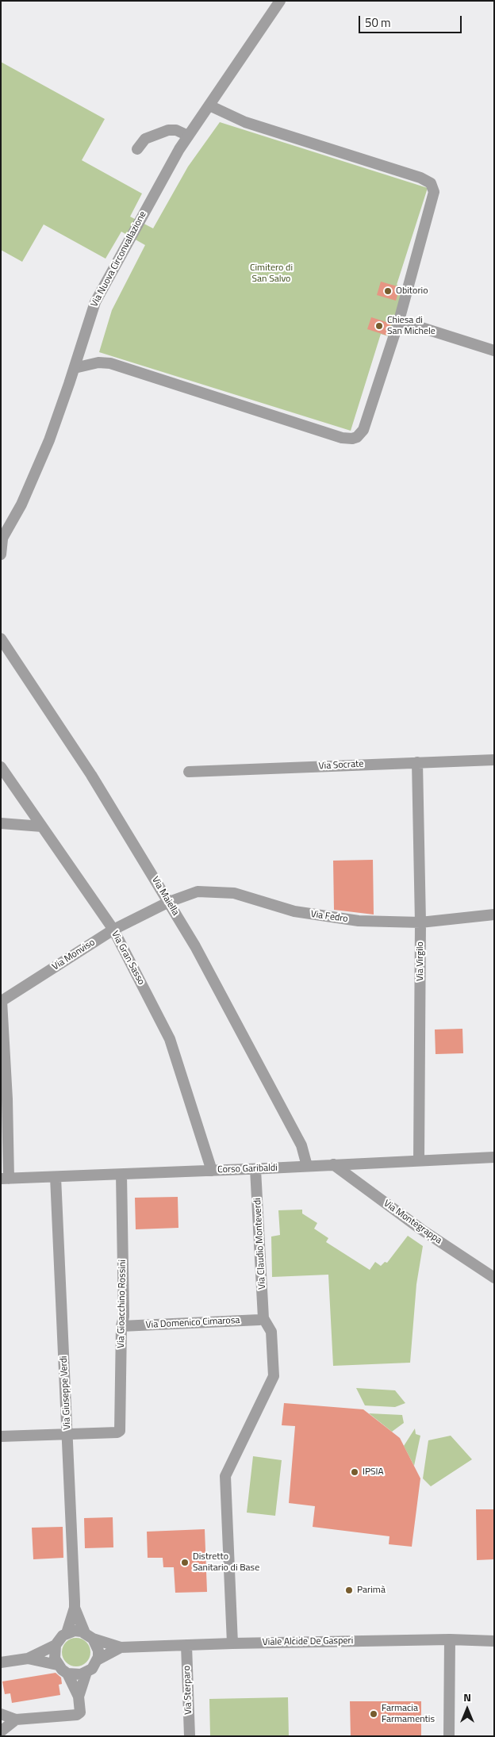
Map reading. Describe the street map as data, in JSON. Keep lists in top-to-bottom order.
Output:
{
  "streets": {
    "street": [
      "Via Nuova Circonvallazione",
      "Via Socrate",
      "Via Maiella",
      "Via Fedro",
      "Via Monviso",
      "Via Gran Sasso",
      "Via Virgilo",
      "Corso Garibaldi",
      "Via Montegrappa",
      "Via Claudio Monteverdi",
      "Via Gioacchino Rossini",
      "Via Domenico Cimarosa",
      "Via Giuseppe Verdi",
      "Viale Alcide De Gasperi",
      "Via Sterparo"
    ]
  },
  "crossings": [
    ["Via Socrate", "Via Virgilo"],
    ["Via Maiella", "Via Fedro"],
    ["Via Maiella", "Via Monviso"],
    ["Via Maiella", "Corso Garibaldi"],
    ["Via Fedro", "Via Monviso"],
    ["Via Fedro", "Via Virgilo"],
    ["Via Monviso", "Via Gran Sasso"],
    ["Via Gran Sasso", "Corso Garibaldi"],
    ["Via Virgilo", "Corso Garibaldi"],
    ["Corso Garibaldi", "Via Montegrappa"],
    ["Corso Garibaldi", "Via Claudio Monteverdi"],
    ["Corso Garibaldi", "Via Gioacchino Rossini"],
    ["Corso Garibaldi", "Via Giuseppe Verdi"],
    ["Via Claudio Monteverdi", "Via Domenico Cimarosa"],
    ["Via Gioacchino Rossini", "Via Domenico Cimarosa"],
    ["Via Gioacchino Rossini", "Via Giuseppe Verdi"],
    ["Via Giuseppe Verdi", "Viale Alcide De Gasperi"],
    ["Viale Alcide De Gasperi", "Via Sterparo"]
  ],
  "parks": ["Cimitero di San Salvo"],
  "places": [
    "Obitorio",
    "Chiesa di San Michele",
    "IPSIA",
    "Distretto Sanitario di Base",
    "Parimà",
    "Farmacia Farmamentis"
  ],
  "scale_bar": "50 m",
  "north": "top"
}
